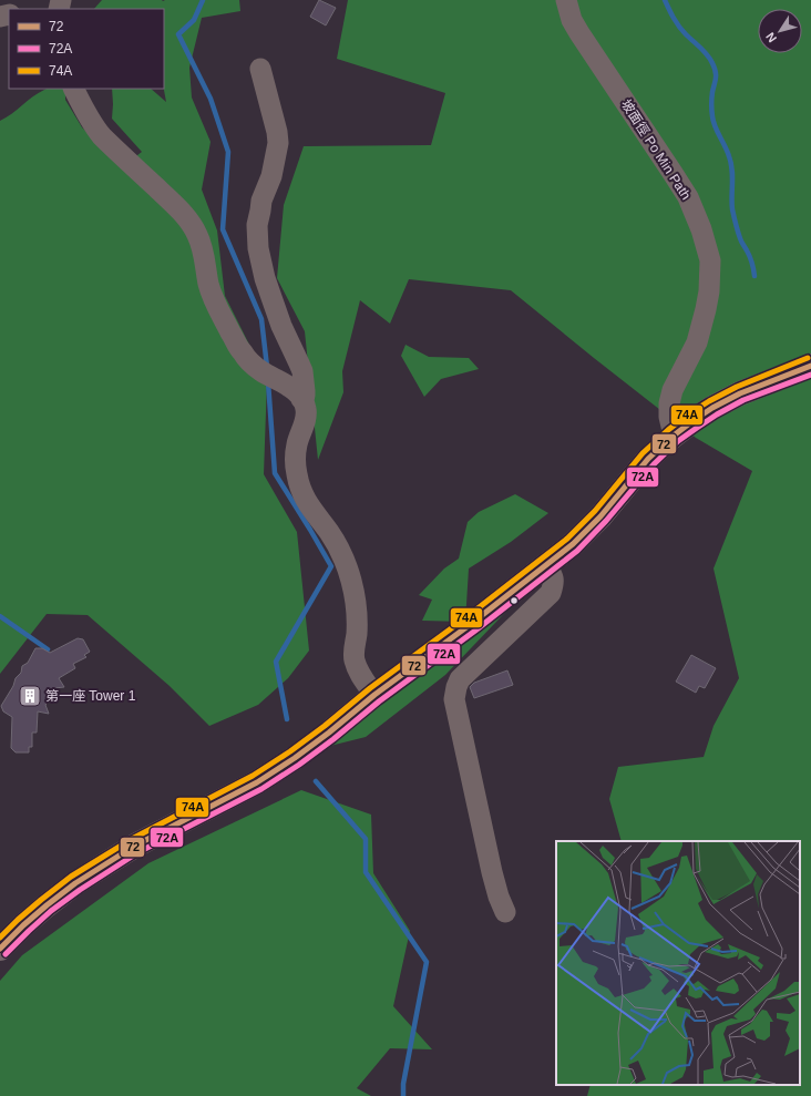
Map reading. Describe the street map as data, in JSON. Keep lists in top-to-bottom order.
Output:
{
  "streets": {
    "street": ["坡面徑 Po Min Path"]
  },
  "places": {
    "building": ["第一座 Tower 1"]
  },
  "lines": ["transit line 74A", "transit line 72", "transit line 72A"],
  "legend": ["72", "72A", "74A"],
  "north": "bottom left"
}
